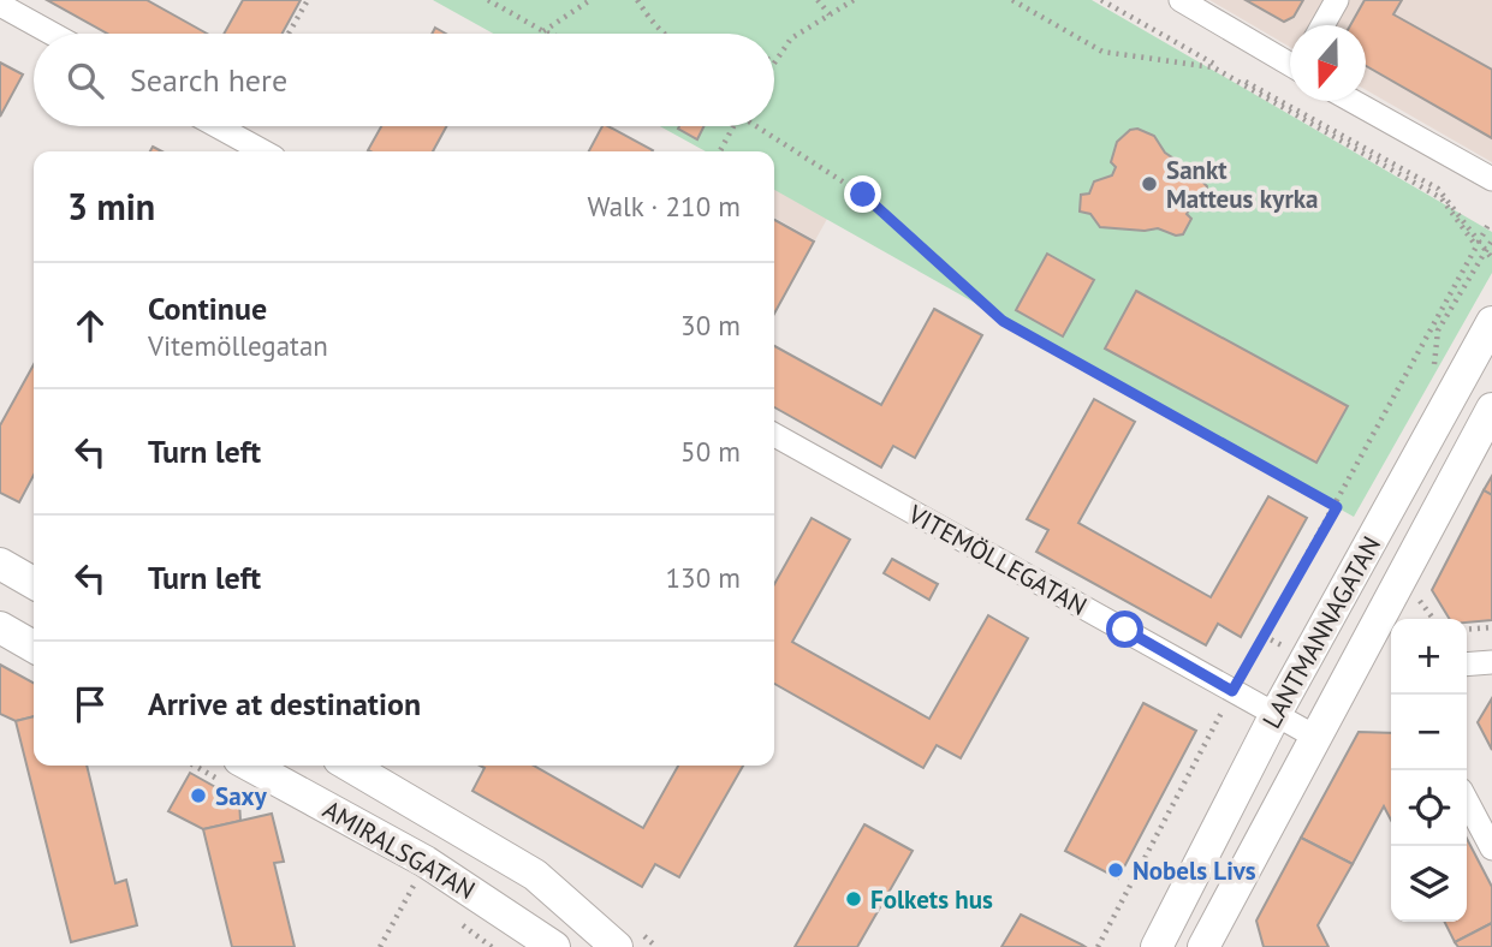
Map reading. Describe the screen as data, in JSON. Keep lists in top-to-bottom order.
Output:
{
  "streets": {
    "street": ["VITEMÖLLEGATAN", "LANTMANNAGATAN", "AMIRALSGATAN"]
  },
  "crossings": [
    ["VITEMÖLLEGATAN", "LANTMANNAGATAN"]
  ],
  "places": [
    "Sankt Matteus kyrka",
    "Saxy",
    "Nobels Livs",
    "Folkets hus"
  ],
  "north": "bottom",
  "page": {
    "search": "Search here",
    "heading": ["3 min", "Walk · 210 m"],
    "list": [
      ["Continue", "Vitemöllegatan", "30 m"],
      ["Turn left", "50 m"],
      ["Turn left", "130 m"],
      "Arrive at destination"
    ],
    "map_buttons": ["+", "−"]
  }
}
